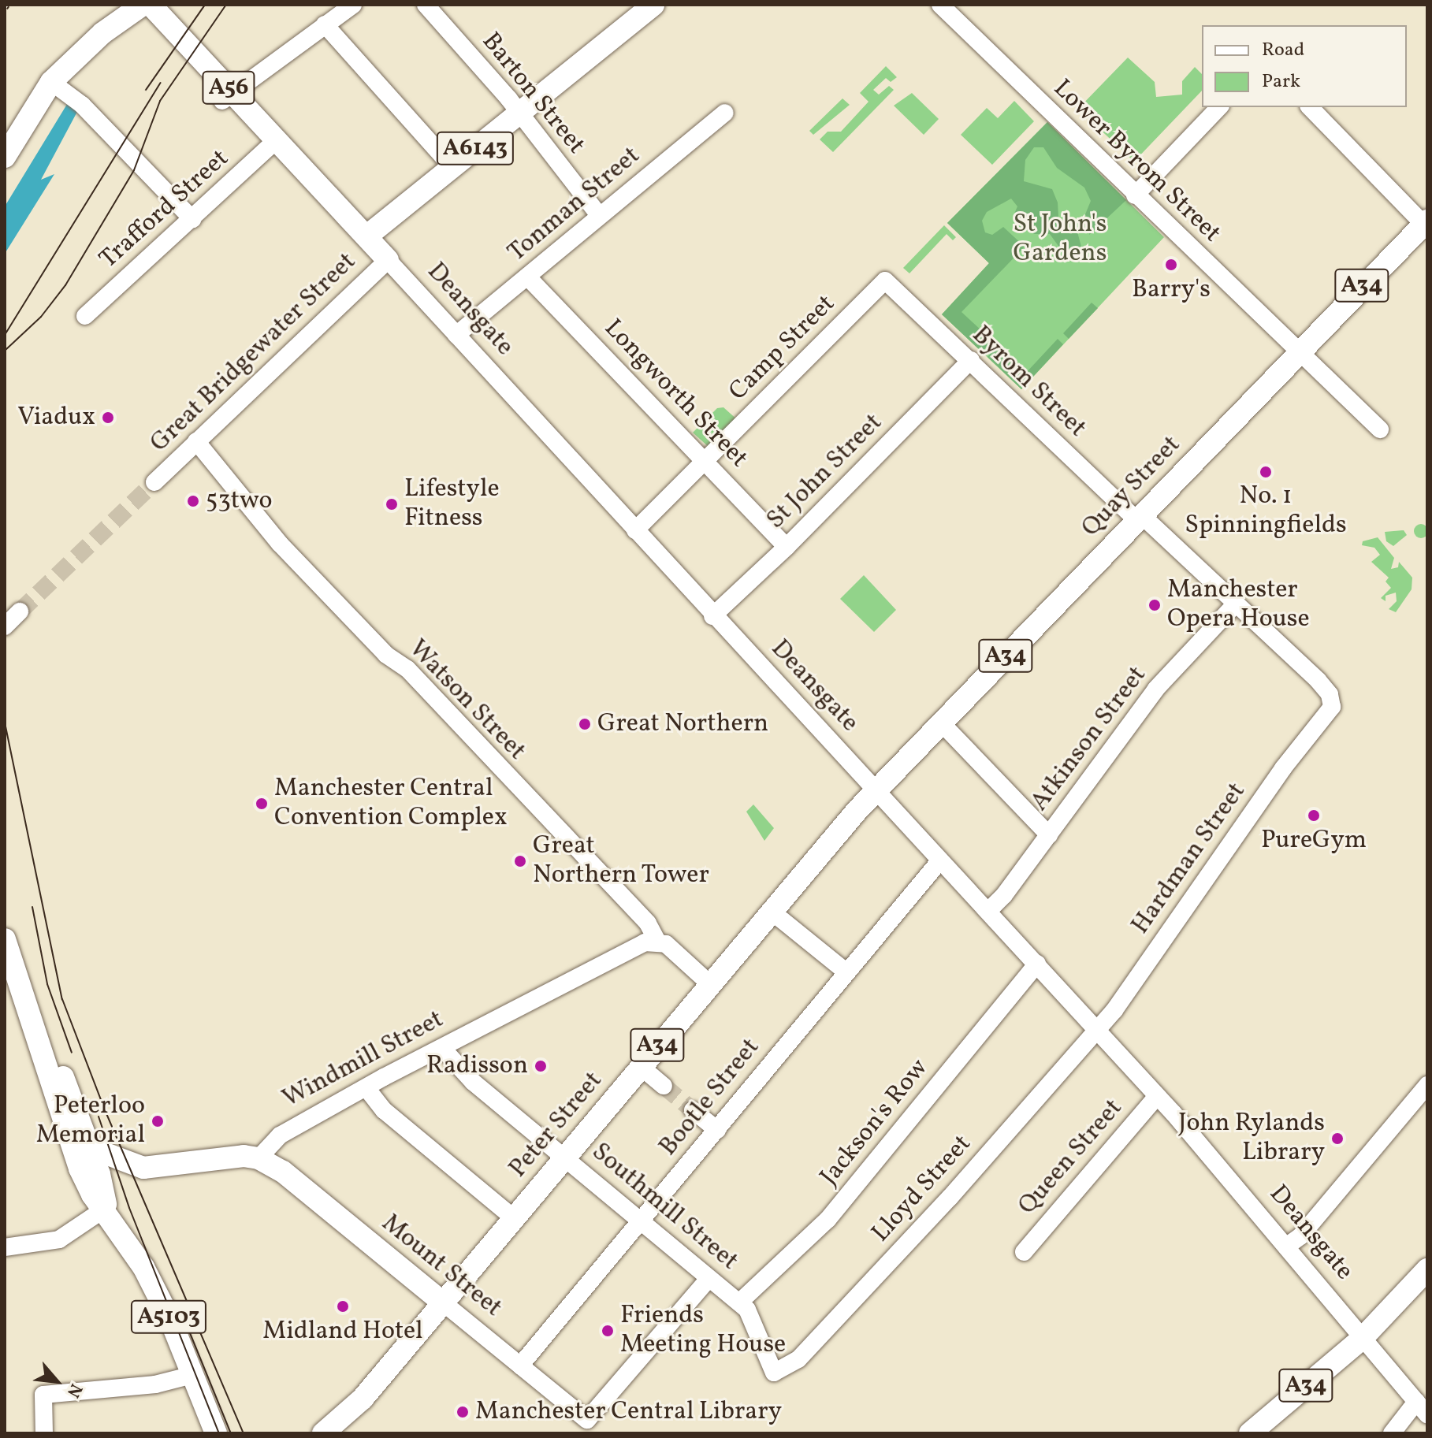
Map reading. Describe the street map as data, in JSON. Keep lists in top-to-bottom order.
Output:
{
  "streets": {
    "main road": [
      "A56",
      "A6143",
      "A34",
      "Deansgate",
      "Quay Street",
      "Peter Street",
      "Mount Street",
      "A5103"
    ],
    "street": [
      "Barton Street",
      "Lower Byrom Street",
      "Tonman Street",
      "Trafford Street",
      "Camp Street",
      "Great Bridgewater Street",
      "Byrom Street",
      "Longworth Street",
      "St John Street",
      "Watson Street",
      "Atkinson Street",
      "Hardman Street",
      "Windmill Street",
      "Bootle Street",
      "Jackson's Row",
      "Queen Street",
      "Lloyd Street",
      "Southmill Street"
    ]
  },
  "crossings": [
    ["Barton Street", "A6143"],
    ["Barton Street", "Tonman Street"],
    ["A6143", "Deansgate"],
    ["Lower Byrom Street", "Quay Street"],
    ["Tonman Street", "Deansgate"],
    ["Tonman Street", "Longworth Street"],
    ["Trafford Street", "Deansgate"],
    ["A34", "Deansgate"],
    ["Deansgate", "Camp Street"],
    ["Deansgate", "Great Bridgewater Street"],
    ["Deansgate", "St John Street"],
    ["Deansgate", "Quay Street"],
    ["Deansgate", "Atkinson Street"],
    ["Deansgate", "Hardman Street"],
    ["Deansgate", "Bootle Street"],
    ["Deansgate", "Jackson's Row"],
    ["Deansgate", "Peter Street"],
    ["Deansgate", "Queen Street"],
    ["Deansgate", "Lloyd Street"],
    ["Camp Street", "Byrom Street"],
    ["Camp Street", "Longworth Street"],
    ["Great Bridgewater Street", "Watson Street"],
    ["Byrom Street", "St John Street"],
    ["Byrom Street", "Quay Street"],
    ["Byrom Street", "Atkinson Street"],
    ["Byrom Street", "Hardman Street"],
    ["Longworth Street", "St John Street"],
    ["Quay Street", "Peter Street"],
    ["Watson Street", "Windmill Street"],
    ["Watson Street", "Peter Street"],
    ["Hardman Street", "Lloyd Street"],
    ["Windmill Street", "Southmill Street"],
    ["Windmill Street", "Mount Street"],
    ["Bootle Street", "Southmill Street"],
    ["Bootle Street", "Mount Street"],
    ["Jackson's Row", "Southmill Street"],
    ["Peter Street", "Southmill Street"],
    ["Peter Street", "Mount Street"],
    ["Lloyd Street", "Southmill Street"],
    ["Southmill Street", "Mount Street"]
  ],
  "parks": ["St John's Gardens"],
  "places": [
    "Barry's",
    "Viadux",
    "No. 1 Spinningfields",
    "53two",
    "Lifestyle Fitness",
    "Manchester Opera House",
    "Great Northern",
    "Manchester Central Convention Complex",
    "PureGym",
    "Great Northern Tower",
    "Radisson",
    "Peterloo Memorial",
    "John Rylands Library",
    "Midland Hotel",
    "Friends Meeting House",
    "Manchester Central Library"
  ],
  "legend": ["Road", "Park"],
  "north": "bottom right"
}
